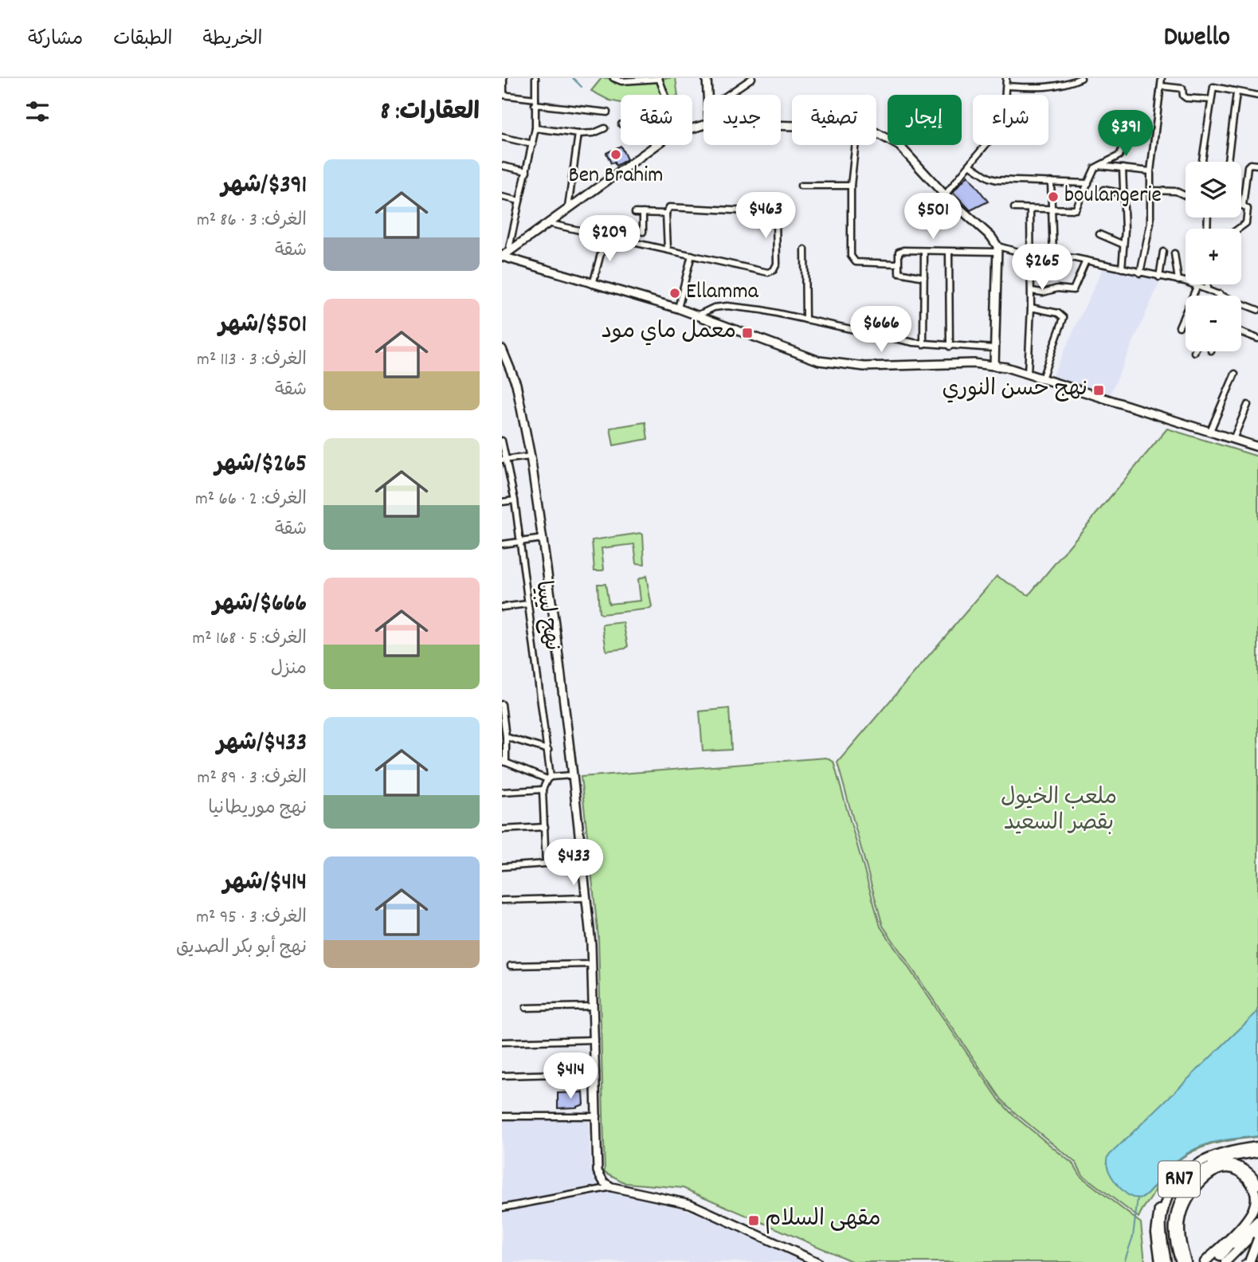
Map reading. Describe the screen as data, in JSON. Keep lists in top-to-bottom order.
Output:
{
  "streets": {
    "main road": ["RN7"],
    "street": ["نهج ليبيا"]
  },
  "parks": ["ملعب الخيول بقصر السعيد"],
  "places": {
    "other": ["Ben Brahim", "boulangerie", "Ellamma"],
    "transit": ["معمل ماي مود", "نهج حسن النوري", "مقهى السلام"]
  },
  "page": {
    "header": "Dwello",
    "nav": ["الخريطة", "الطبقات", "مشاركة"],
    "heading": "العقارات: 8",
    "chip": [
      "شراء",
      "إيجار",
      "تصفية",
      "جديد",
      "شقة"
    ],
    "price": [
      "$391",
      "$463",
      "$501",
      "$209",
      "$265",
      "$666",
      "$433",
      "$414"
    ],
    "list": [
      {
        "name": "$391/شهر",
        "note": "الغرف: 3 · 86 m² · شقة"
      },
      {
        "name": "$501/شهر",
        "note": "الغرف: 3 · 113 m² · شقة"
      },
      {
        "name": "$265/شهر",
        "note": "الغرف: 2 · 66 m² · شقة"
      },
      {
        "name": "$666/شهر",
        "note": "الغرف: 5 · 168 m² · منزل"
      },
      {
        "name": "$433/شهر",
        "note": "الغرف: 3 · 89 m² · نهج موريطانيا"
      },
      {
        "name": "$414/شهر",
        "note": "الغرف: 3 · 95 m² · نهج أبو بكر الصديق"
      }
    ],
    "map_buttons": ["+", "−"]
  }
}
